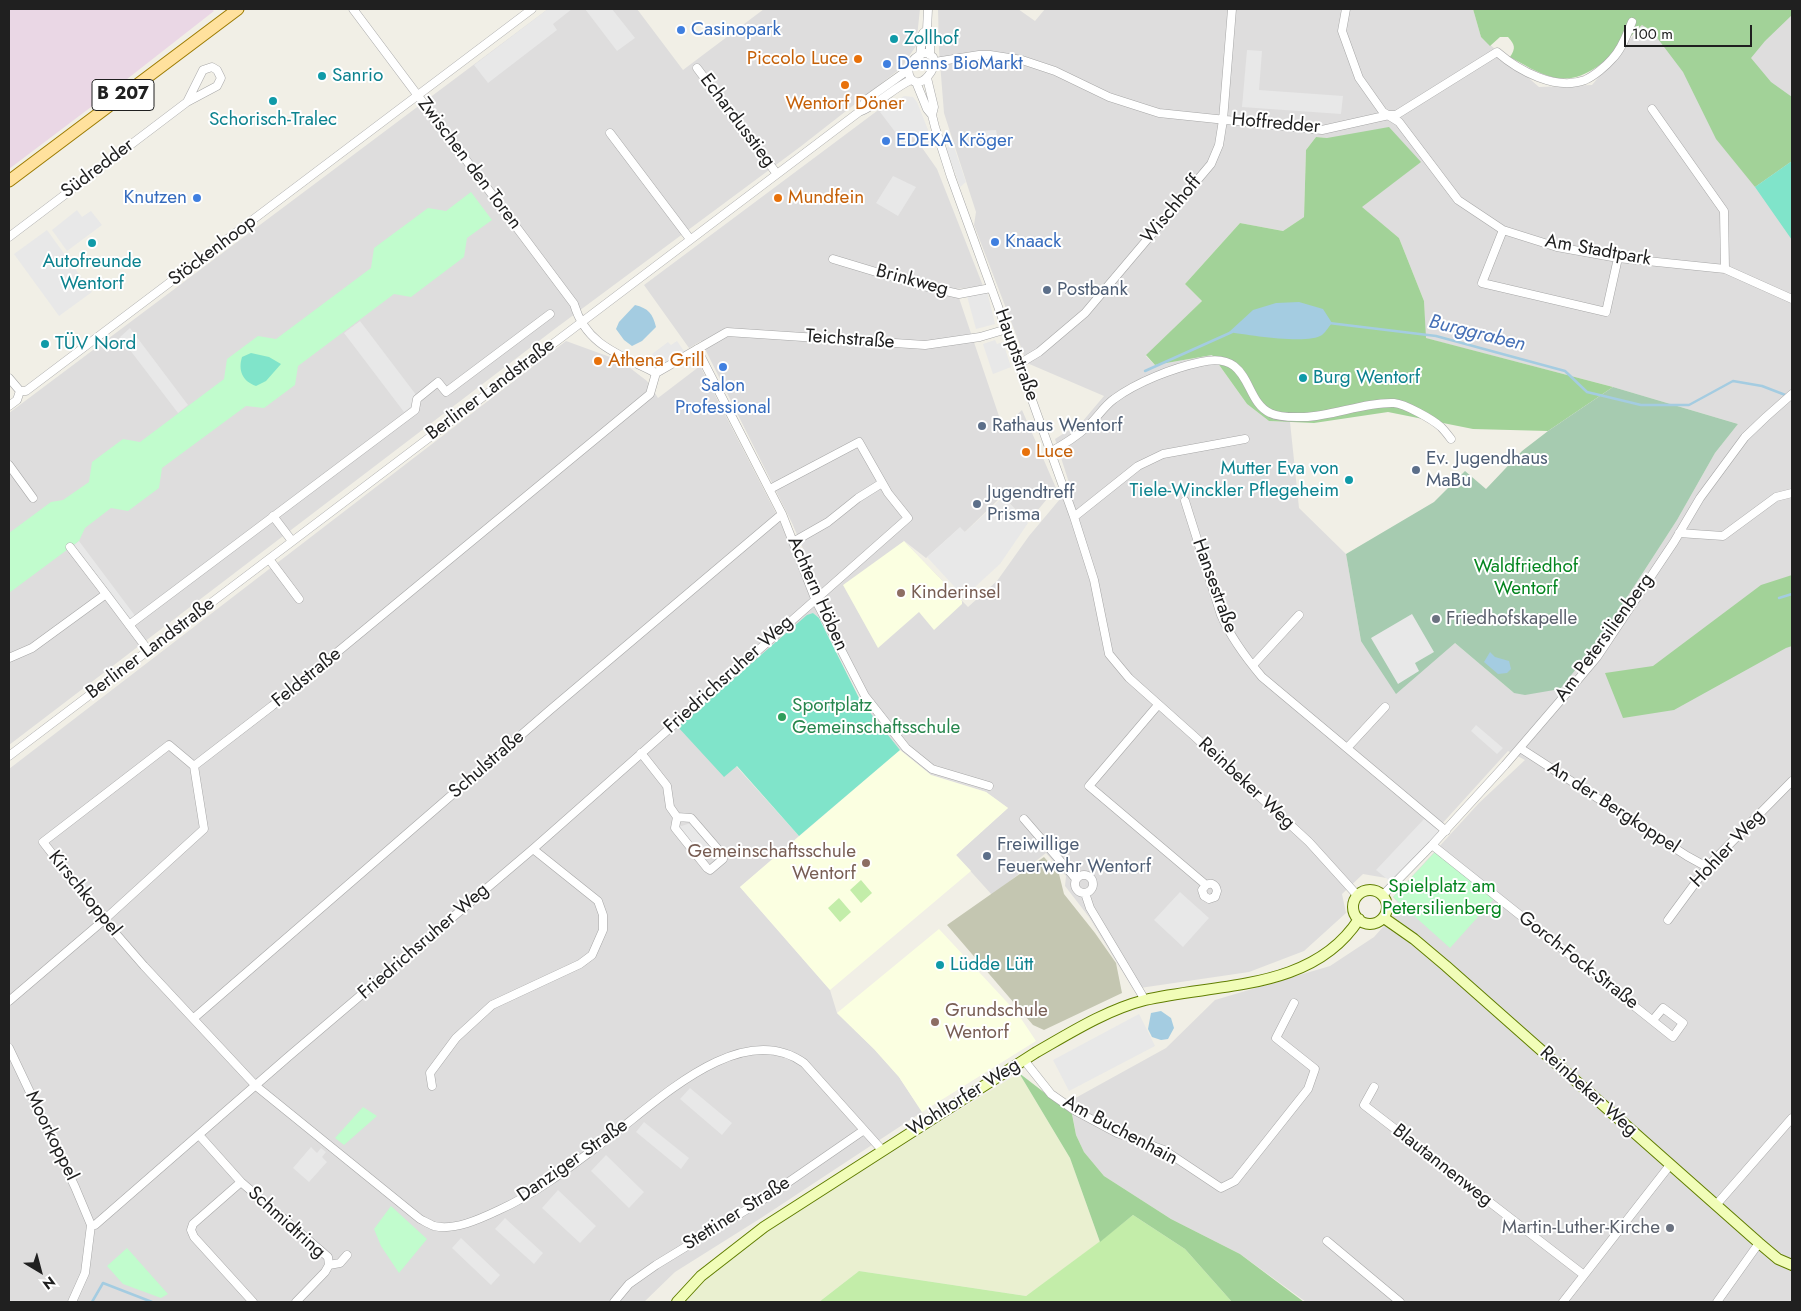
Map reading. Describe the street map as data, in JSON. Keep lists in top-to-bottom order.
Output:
{
  "streets": {
    "main road": ["B 207", "Reinbeker Weg", "Wohltorfer Weg"],
    "street": [
      "Echardusstieg",
      "Hoffredder",
      "Zwischen den Toren",
      "Südredder",
      "Wischhoff",
      "Stöckenhoop",
      "Am Stadtpark",
      "Brinkweg",
      "Teichstraße",
      "Hauptstraße",
      "Berliner Landstraße",
      "Hansestraße",
      "Achtern Höben",
      "Am Petersilienberg",
      "Friedrichsruher Weg",
      "Feldstraße",
      "Schulstraße",
      "An der Bergkoppel",
      "Hohler Weg",
      "Kirschkoppel",
      "Gorch-Fock-Straße",
      "Am Buchenhain",
      "Moorkoppel",
      "Danziger Straße",
      "Blautannenweg",
      "Stettiner Straße",
      "Schmidtring"
    ]
  },
  "crossings": [
    ["Echardusstieg", "Berliner Landstraße"],
    ["Hoffredder", "Wischhoff"],
    ["Hoffredder", "Am Stadtpark"],
    ["Hoffredder", "Hauptstraße"],
    ["Hoffredder", "Berliner Landstraße"],
    ["Zwischen den Toren", "Stöckenhoop"],
    ["Zwischen den Toren", "Teichstraße"],
    ["Zwischen den Toren", "Berliner Landstraße"],
    ["Zwischen den Toren", "Feldstraße"],
    ["Wischhoff", "Hauptstraße"],
    ["Brinkweg", "Hauptstraße"],
    ["Teichstraße", "Hauptstraße"],
    ["Teichstraße", "Achtern Höben"],
    ["Teichstraße", "Feldstraße"],
    ["Hauptstraße", "Berliner Landstraße"],
    ["Hauptstraße", "Reinbeker Weg"],
    ["Hansestraße", "Am Petersilienberg"],
    ["Achtern Höben", "Friedrichsruher Weg"],
    ["Achtern Höben", "Schulstraße"],
    ["Am Petersilienberg", "Reinbeker Weg"],
    ["Am Petersilienberg", "An der Bergkoppel"],
    ["Am Petersilienberg", "Gorch-Fock-Straße"],
    ["Am Petersilienberg", "Wohltorfer Weg"],
    ["Friedrichsruher Weg", "Kirschkoppel"],
    ["Friedrichsruher Weg", "Moorkoppel"],
    ["Friedrichsruher Weg", "Danziger Straße"],
    ["Friedrichsruher Weg", "Schmidtring"],
    ["Feldstraße", "Kirschkoppel"],
    ["Schulstraße", "Kirschkoppel"],
    ["Reinbeker Weg", "Wohltorfer Weg"],
    ["An der Bergkoppel", "Hohler Weg"],
    ["Kirschkoppel", "Danziger Straße"],
    ["Wohltorfer Weg", "Am Buchenhain"],
    ["Wohltorfer Weg", "Danziger Straße"],
    ["Danziger Straße", "Stettiner Straße"]
  ],
  "water": ["Burggraben"],
  "parks": ["Waldfriedhof Wentorf", "Spielplatz am Petersilienberg"],
  "places": [
    "Casinopark",
    "Zollhof",
    "Piccolo Luce",
    "Denns BioMarkt",
    "Sanrio",
    "Wentorf Döner",
    "Schorisch-Tralec",
    "EDEKA Kröger",
    "Knutzen",
    "Mundfein",
    "Knaack",
    "Autofreunde Wentorf",
    "Postbank",
    "TÜV Nord",
    "Athena Grill",
    "Salon Professional",
    "Burg Wentorf",
    "Rathaus Wentorf",
    "Luce",
    "Ev. Jugendhaus MaBu",
    "Mutter Eva von Tiele-Winckler Pflegeheim",
    "Jugendtreff Prisma",
    "Kinderinsel",
    "Friedhofskapelle",
    "Sportplatz Gemeinschaftsschule",
    "Freiwillige Feuerwehr Wentorf",
    "Gemeinschaftsschule Wentorf",
    "Lüdde Lütt",
    "Grundschule Wentorf",
    "Martin-Luther-Kirche"
  ],
  "scale_bar": "100 m",
  "north": "bottom right"
}
